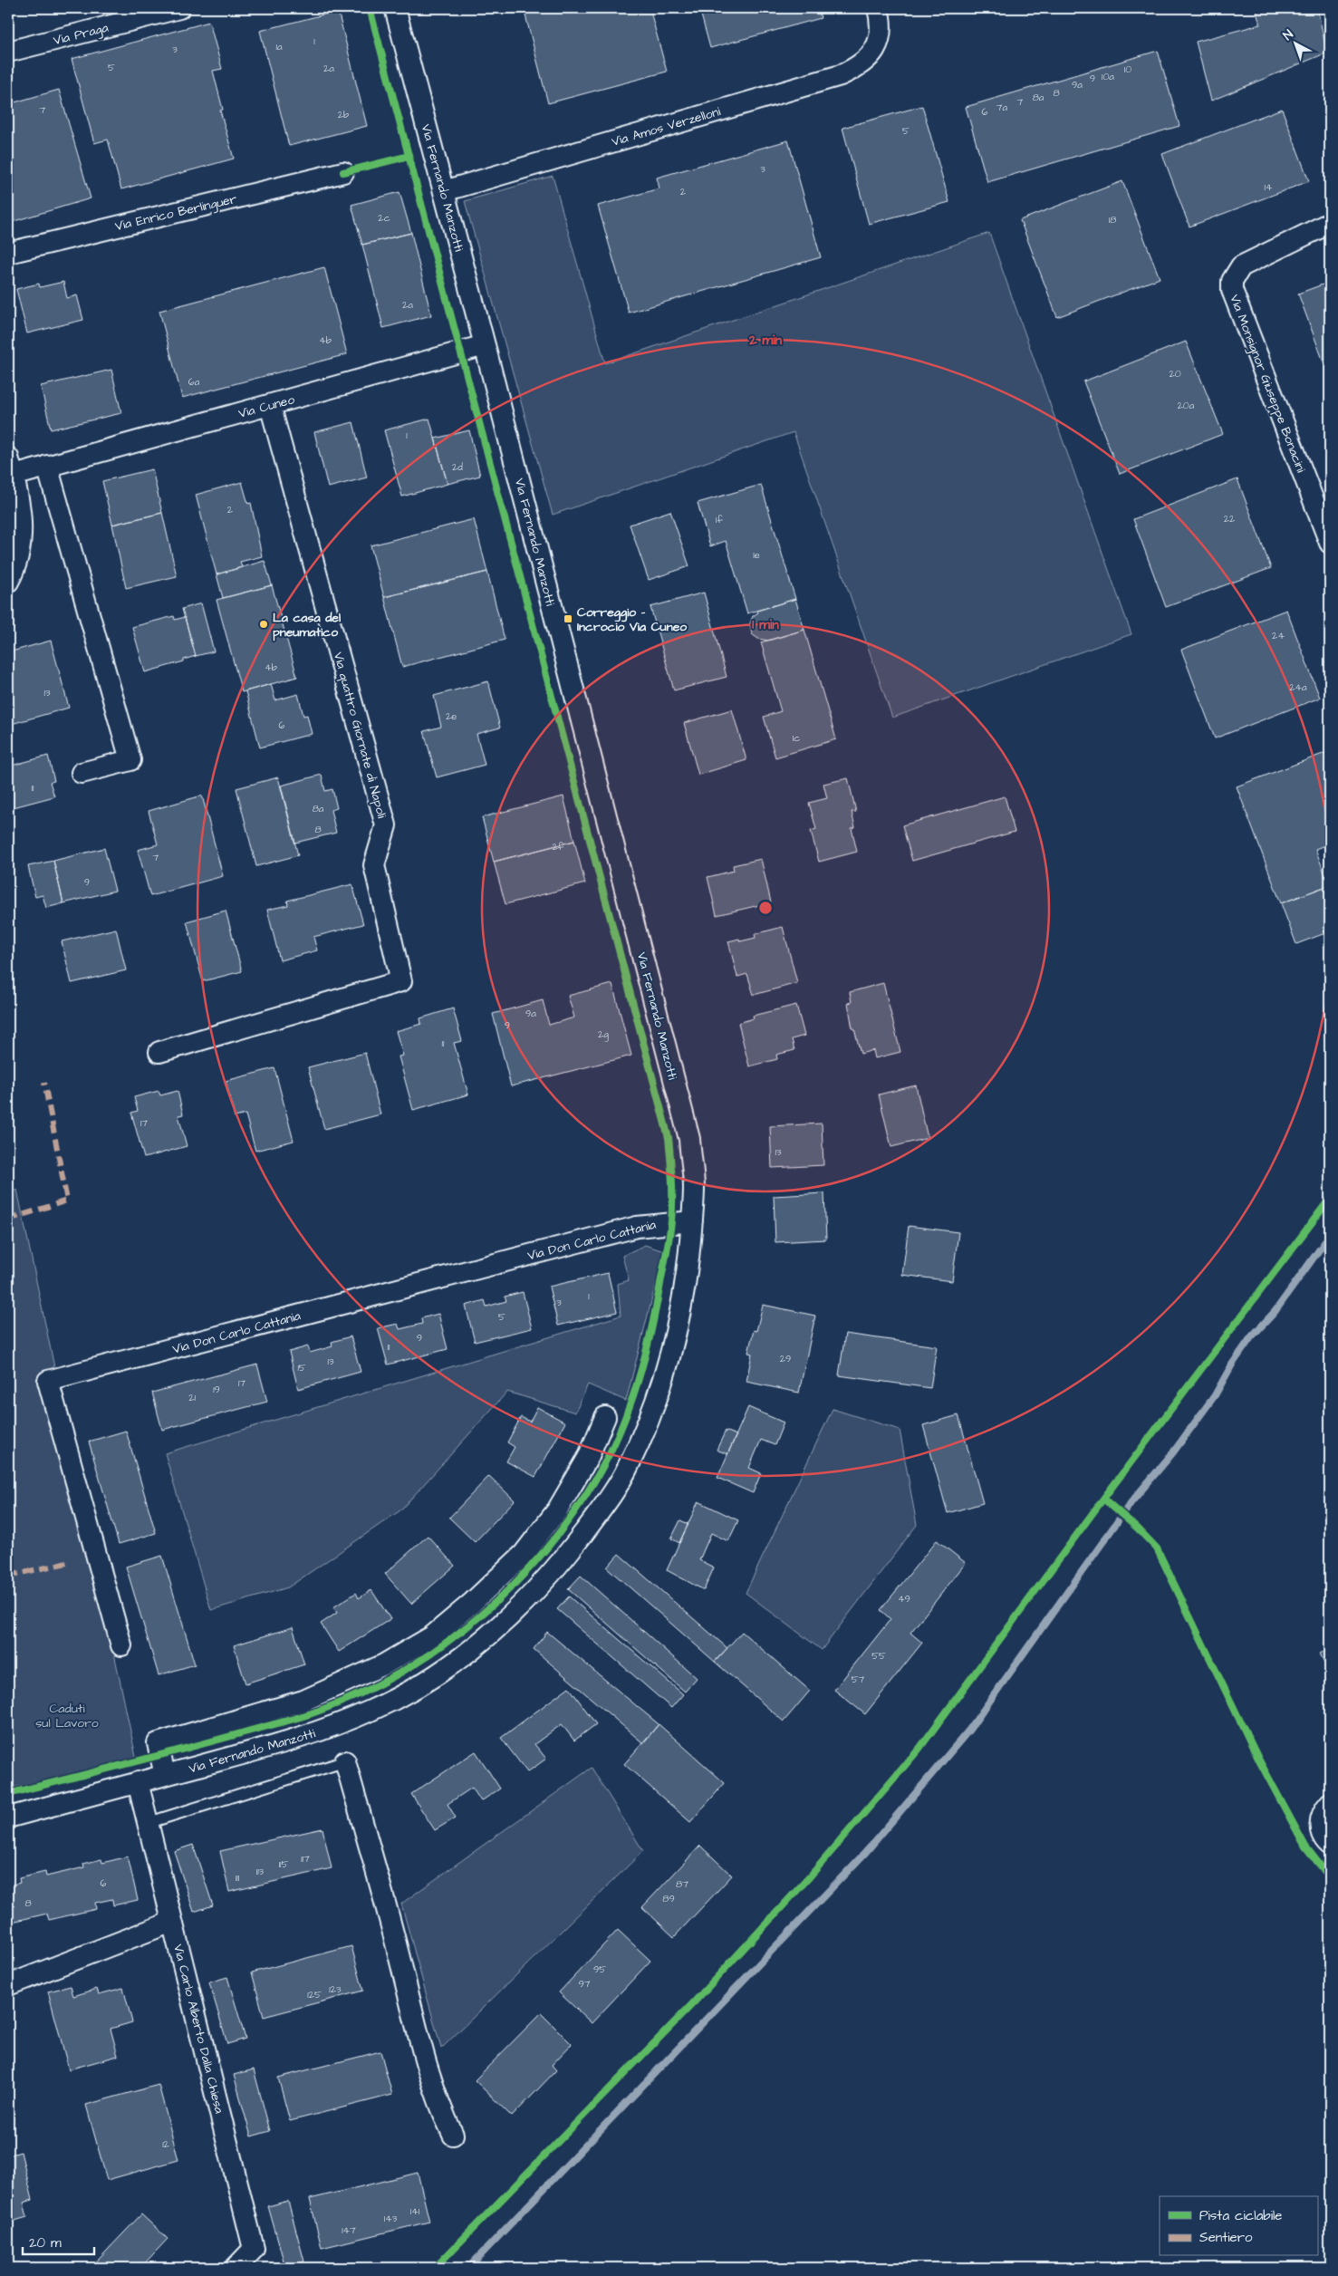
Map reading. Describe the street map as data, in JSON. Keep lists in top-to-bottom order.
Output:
{
  "streets": {
    "street": [
      "Via Praga",
      "Via Amos Verzelloni",
      "Via Fernando Manzotti",
      "Via Enrico Berlinguer",
      "Via Monsignor Giuseppe Bonacini",
      "Via Cuneo",
      "Via quattro Giornate di Napoli",
      "Via Don Carlo Cattania",
      "Via Carlo Alberto Dalla Chiesa"
    ]
  },
  "crossings": [
    ["Via Amos Verzelloni", "Via Fernando Manzotti"],
    ["Via Fernando Manzotti", "Via Cuneo"],
    ["Via Fernando Manzotti", "Via Don Carlo Cattania"],
    ["Via Fernando Manzotti", "Via Carlo Alberto Dalla Chiesa"],
    ["Via Cuneo", "Via quattro Giornate di Napoli"]
  ],
  "parks": ["Caduti sul Lavoro"],
  "places": {
    "transit": ["Correggio - Incrocio Via Cuneo"],
    "other": ["La casa del pneumatico"]
  },
  "house_numbers": [
    "1",
    "1a",
    "3",
    "5",
    "2a",
    "10",
    "10a",
    "9",
    "9a",
    "8",
    "8a",
    "7",
    "7a",
    "7",
    "6",
    "2b",
    "5",
    "3",
    "14",
    "2",
    "2c",
    "18",
    "2a",
    "4b",
    "20",
    "6a",
    "20a",
    "1",
    "2d",
    "2",
    "22",
    "1f",
    "1e",
    "24",
    "4b",
    "24a",
    "13",
    "2e",
    "6",
    "1c",
    "11",
    "8a",
    "8",
    "2f",
    "7",
    "9",
    "9a",
    "9",
    "2g",
    "11",
    "17",
    "13",
    "1",
    "3",
    "5",
    "9",
    "11",
    "29",
    "13",
    "15",
    "17",
    "19",
    "21",
    "49",
    "55",
    "57",
    "117",
    "115",
    "113",
    "111",
    "6",
    "87",
    "89",
    "8",
    "95",
    "97",
    "123",
    "125",
    "12",
    "141",
    "143",
    "147"
  ],
  "legend": ["Pista ciclabile", "Sentiero"],
  "scale_bar": "20 m",
  "north": "top left",
  "rings": ["2 min", "1 min"]
}
